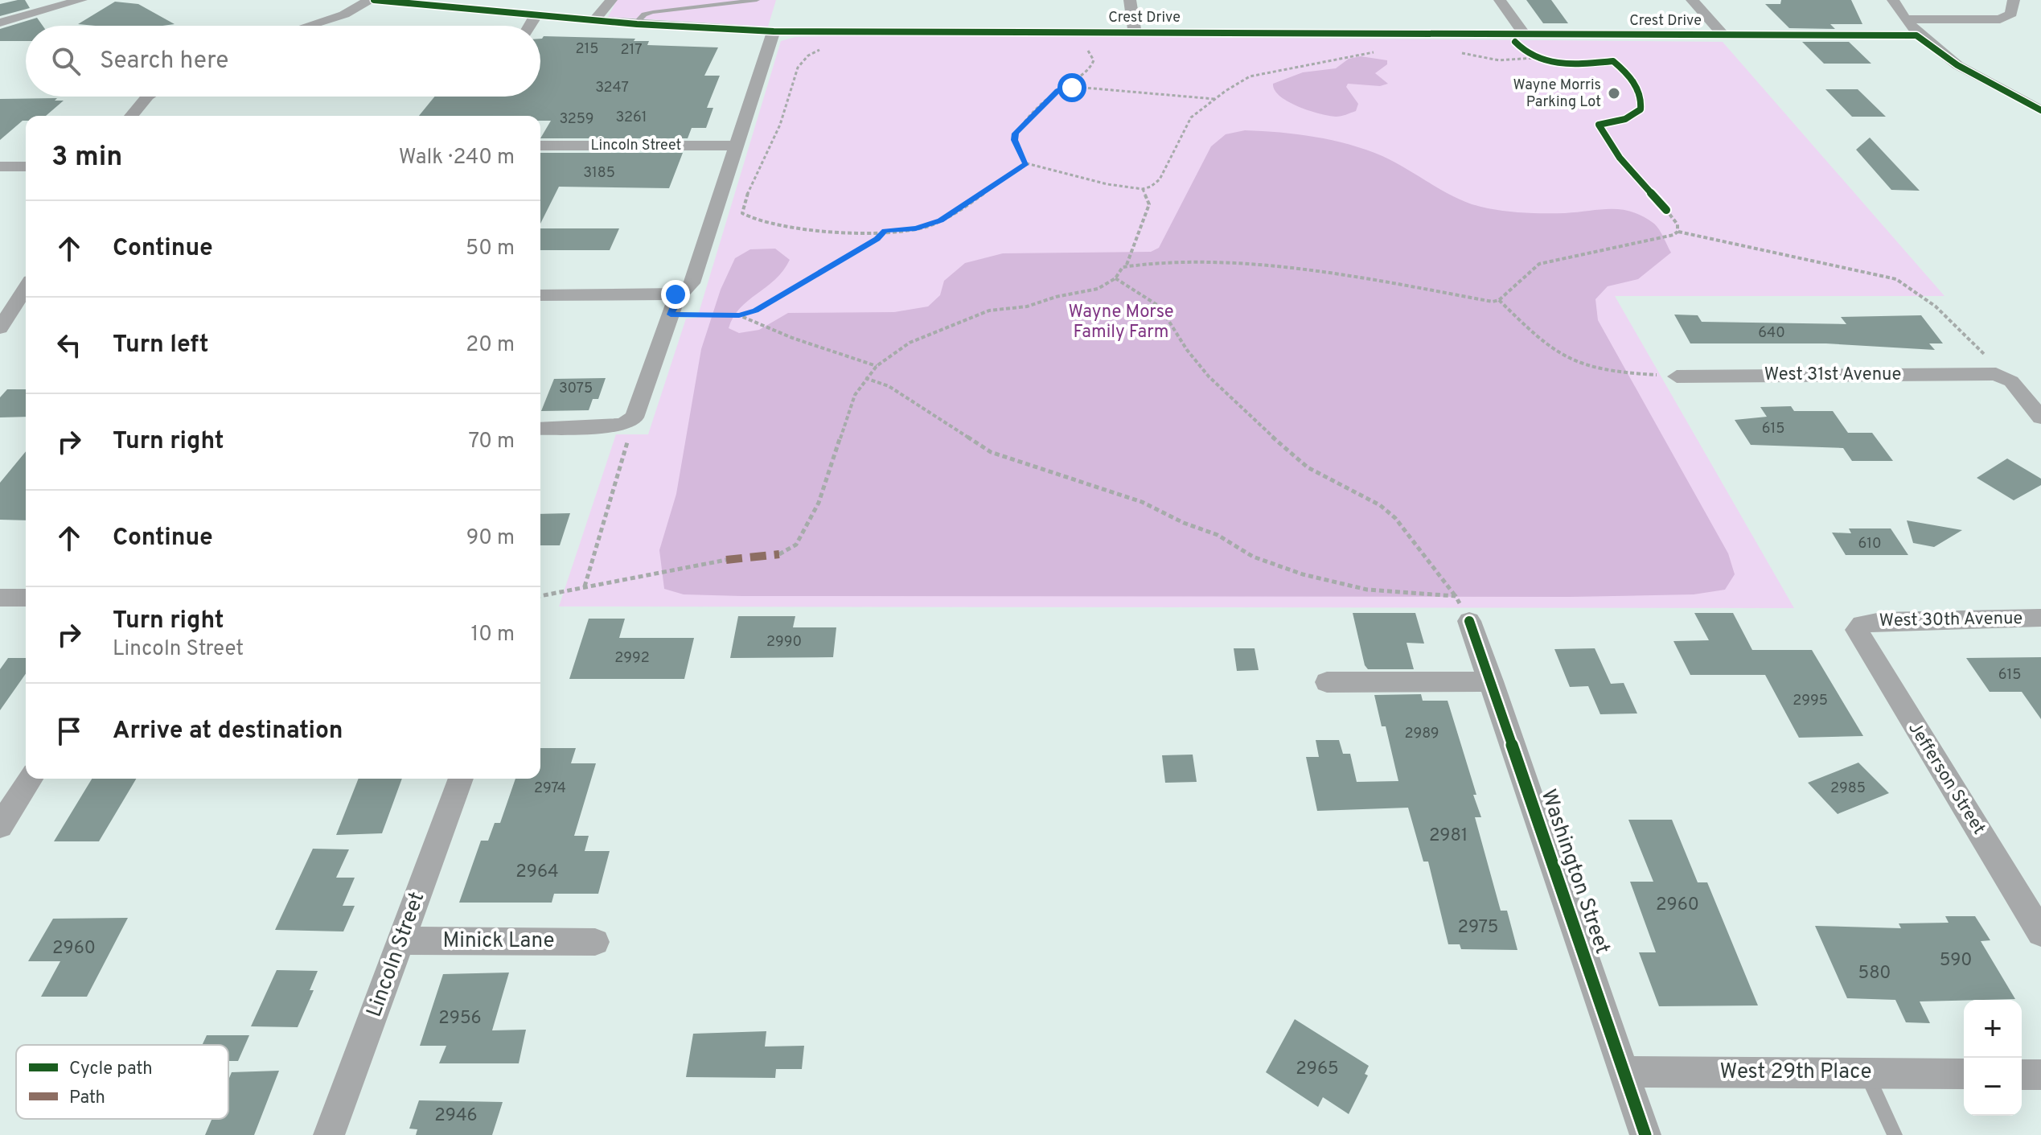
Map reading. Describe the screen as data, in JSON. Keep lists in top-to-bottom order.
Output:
{
  "streets": {
    "street": [
      "Crest Drive",
      "Lincoln Street",
      "West 31st Avenue",
      "West 30th Avenue",
      "Jefferson Street",
      "Washington Street",
      "Minick Lane",
      "West 29th Place"
    ]
  },
  "crossings": [
    ["Lincoln Street", "Minick Lane"],
    ["West 30th Avenue", "Jefferson Street"],
    ["Washington Street", "West 29th Place"]
  ],
  "parks": ["Wayne Morse Family Farm"],
  "places": ["Wayne Morris Parking Lot"],
  "house_numbers": [
    "215",
    "217",
    "3247",
    "3261",
    "3259",
    "3185",
    "640",
    "3075",
    "615",
    "610",
    "2990",
    "2992",
    "615",
    "2995",
    "2989",
    "2974",
    "2985",
    "2981",
    "2964",
    "2960",
    "2975",
    "2960",
    "590",
    "580",
    "2956",
    "2965",
    "2946"
  ],
  "legend": ["Cycle path", "Path"],
  "page": {
    "search": "Search here",
    "heading": ["3 min", "Walk · 240 m"],
    "list": [
      ["Continue", "50 m"],
      ["Turn left", "20 m"],
      ["Turn right", "70 m"],
      ["Continue", "90 m"],
      ["Turn right", "Lincoln Street", "10 m"],
      "Arrive at destination"
    ],
    "map_buttons": ["+", "−"]
  }
}
